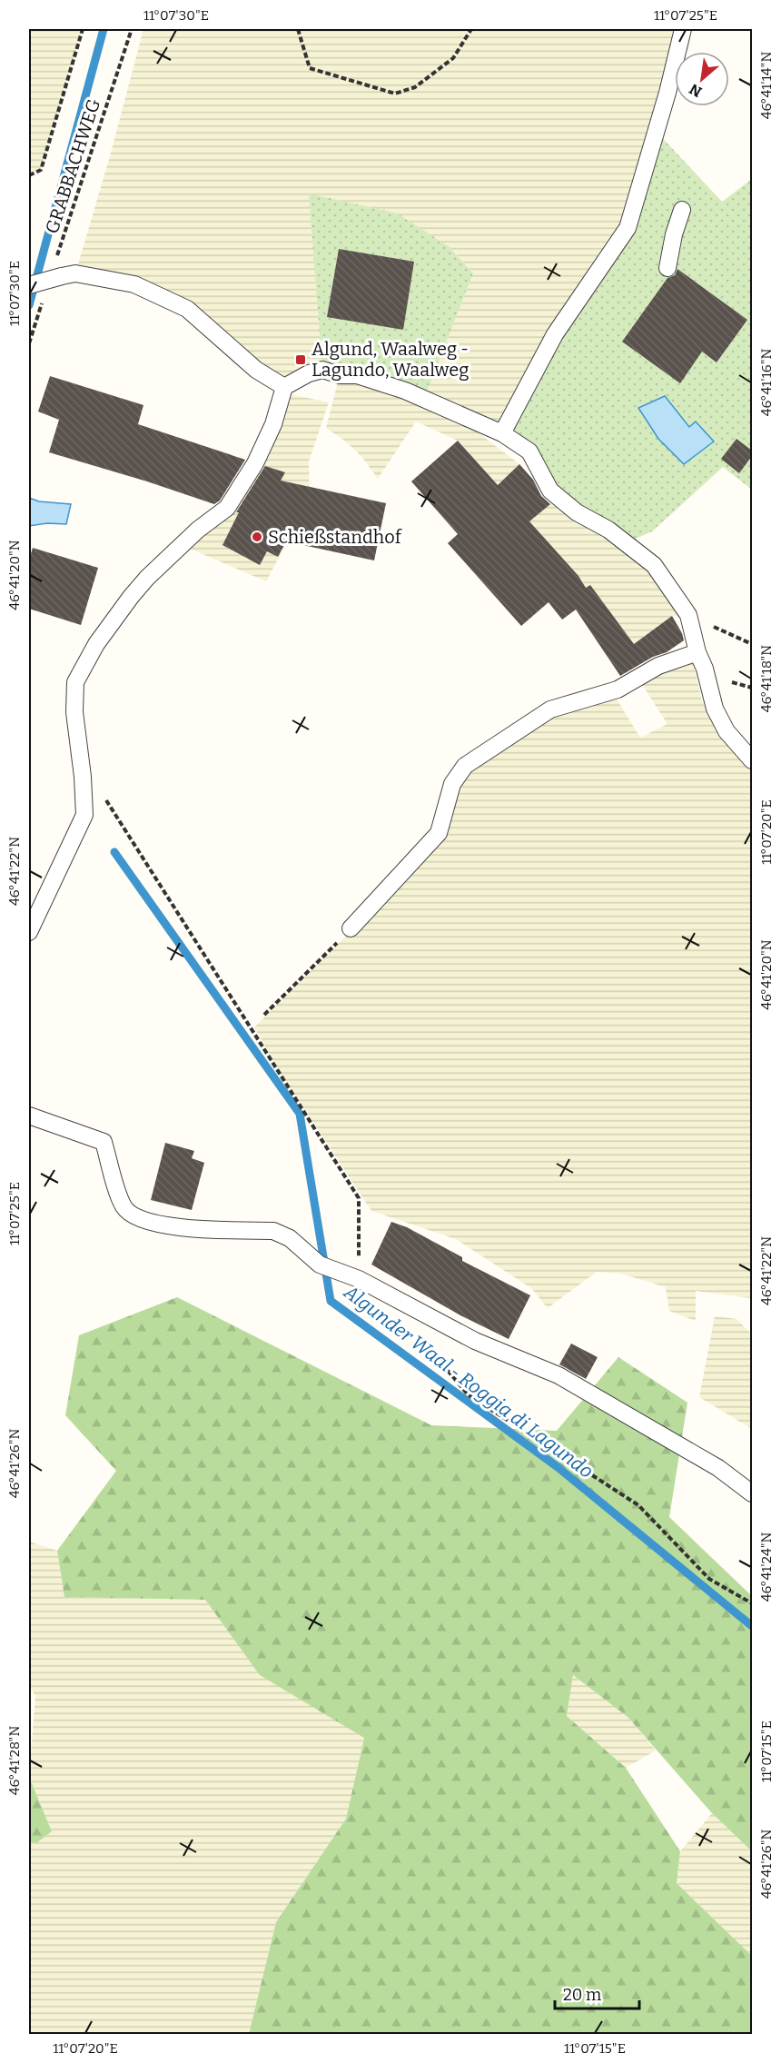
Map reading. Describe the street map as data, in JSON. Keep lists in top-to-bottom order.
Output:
{
  "streets": {
    "path": ["GRABBACHWEG"]
  },
  "water": ["Algunder Waal - Roggia di Lagundo"],
  "places": {
    "transit": ["Algund, Waalweg - Lagundo, Waalweg"],
    "other": ["Schießstandhof"]
  },
  "scale_bar": "20 m",
  "north": "bottom left",
  "coordinates": [
    "11°07'30\"E",
    "11°07'25\"E",
    "46°41'14\"N",
    "46°41'16\"N",
    "46°41'20\"N",
    "46°41'18\"N",
    "11°07'20\"E",
    "46°41'22\"N",
    "46°41'26\"N",
    "46°41'24\"N",
    "11°07'15\"E",
    "46°41'28\"N"
  ]
}
